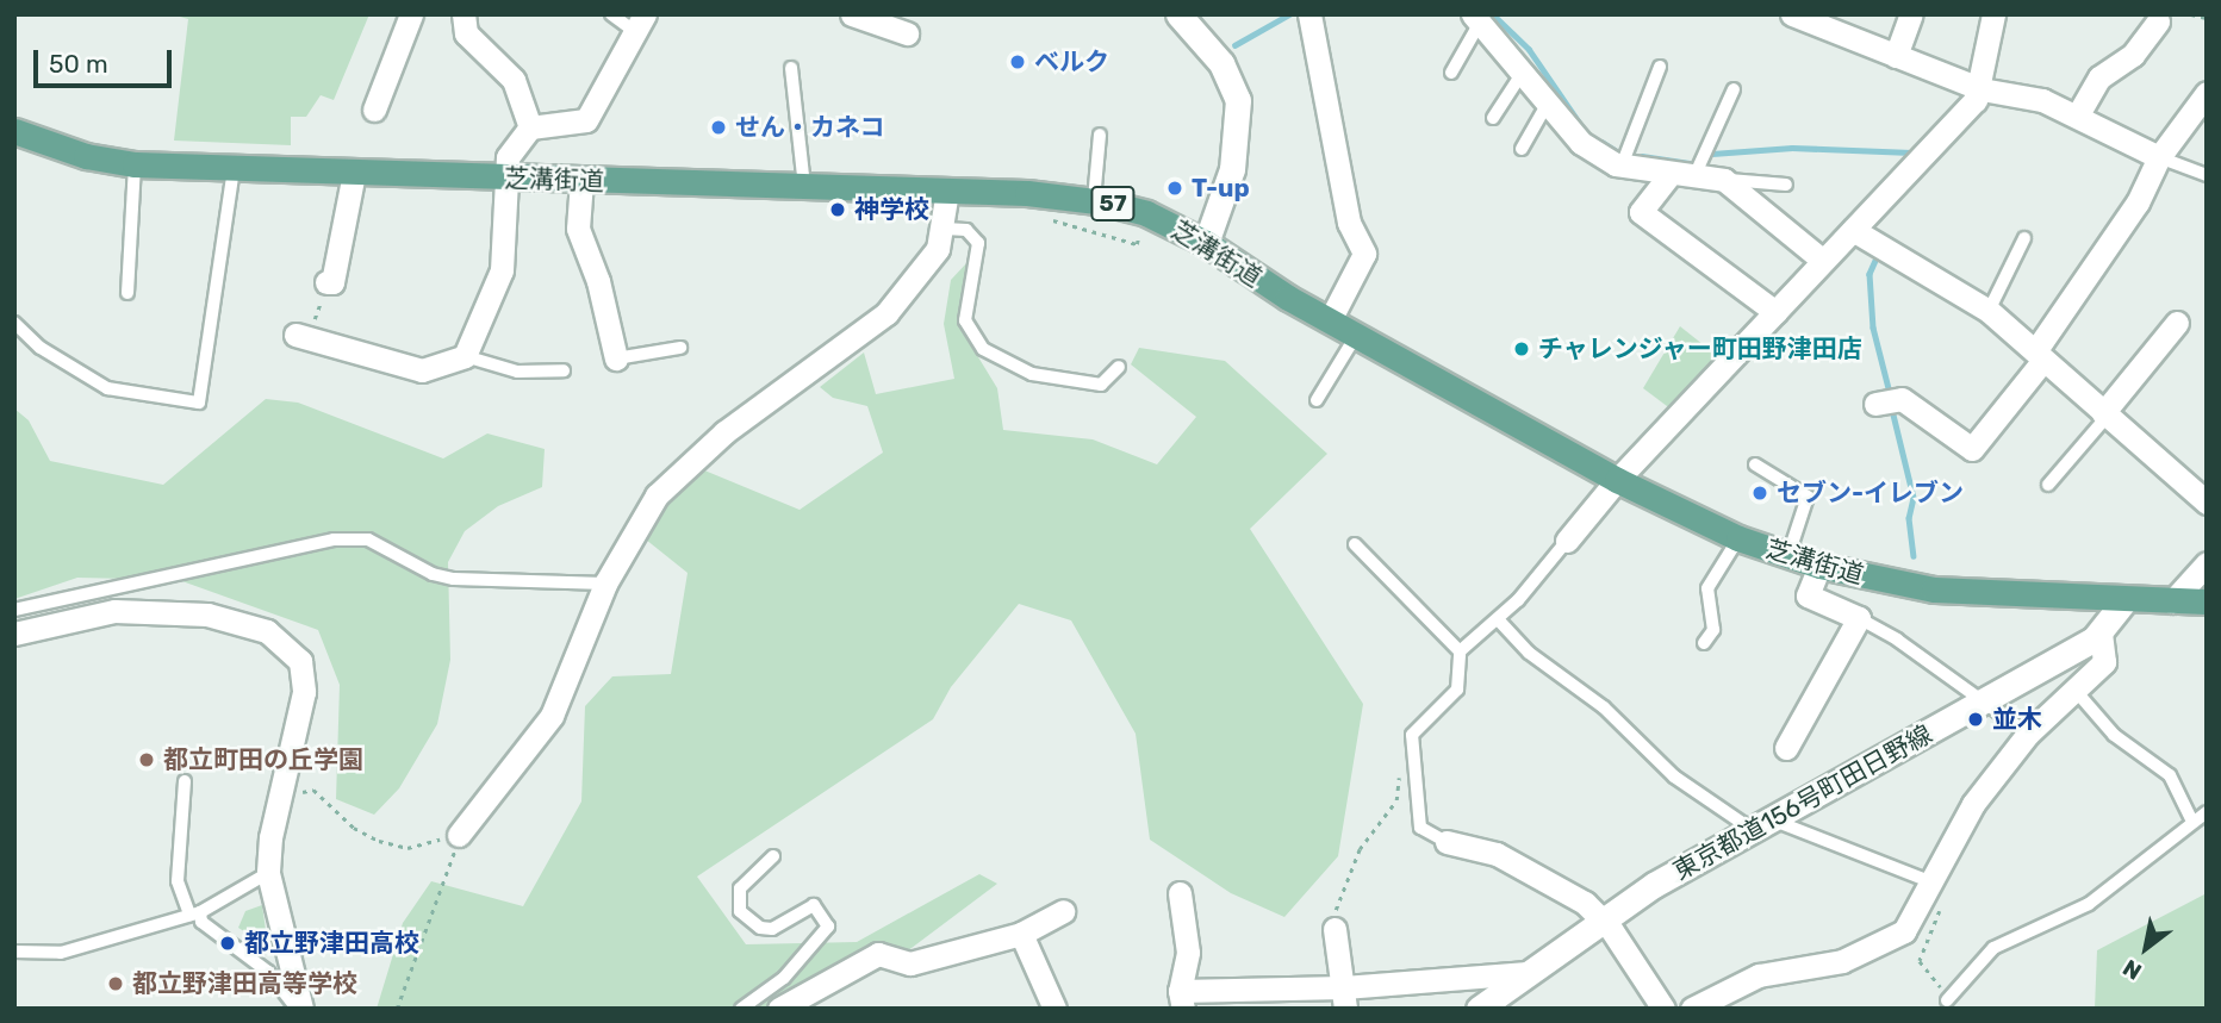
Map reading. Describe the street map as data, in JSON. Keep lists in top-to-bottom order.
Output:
{
  "streets": {
    "main road": ["芝溝街道", "57", "東京都道156号町田日野線"]
  },
  "crossings": [
    ["芝溝街道", "東京都道156号町田日野線"]
  ],
  "places": [
    "ベルク",
    "せん・カネコ",
    "T-up",
    "神学校",
    "チャレンジャー町田野津田店",
    "セブン-イレブン",
    "並木",
    "都立町田の丘学園",
    "都立野津田高校",
    "都立野津田高等学校"
  ],
  "scale_bar": "50 m",
  "north": "bottom left"
}
